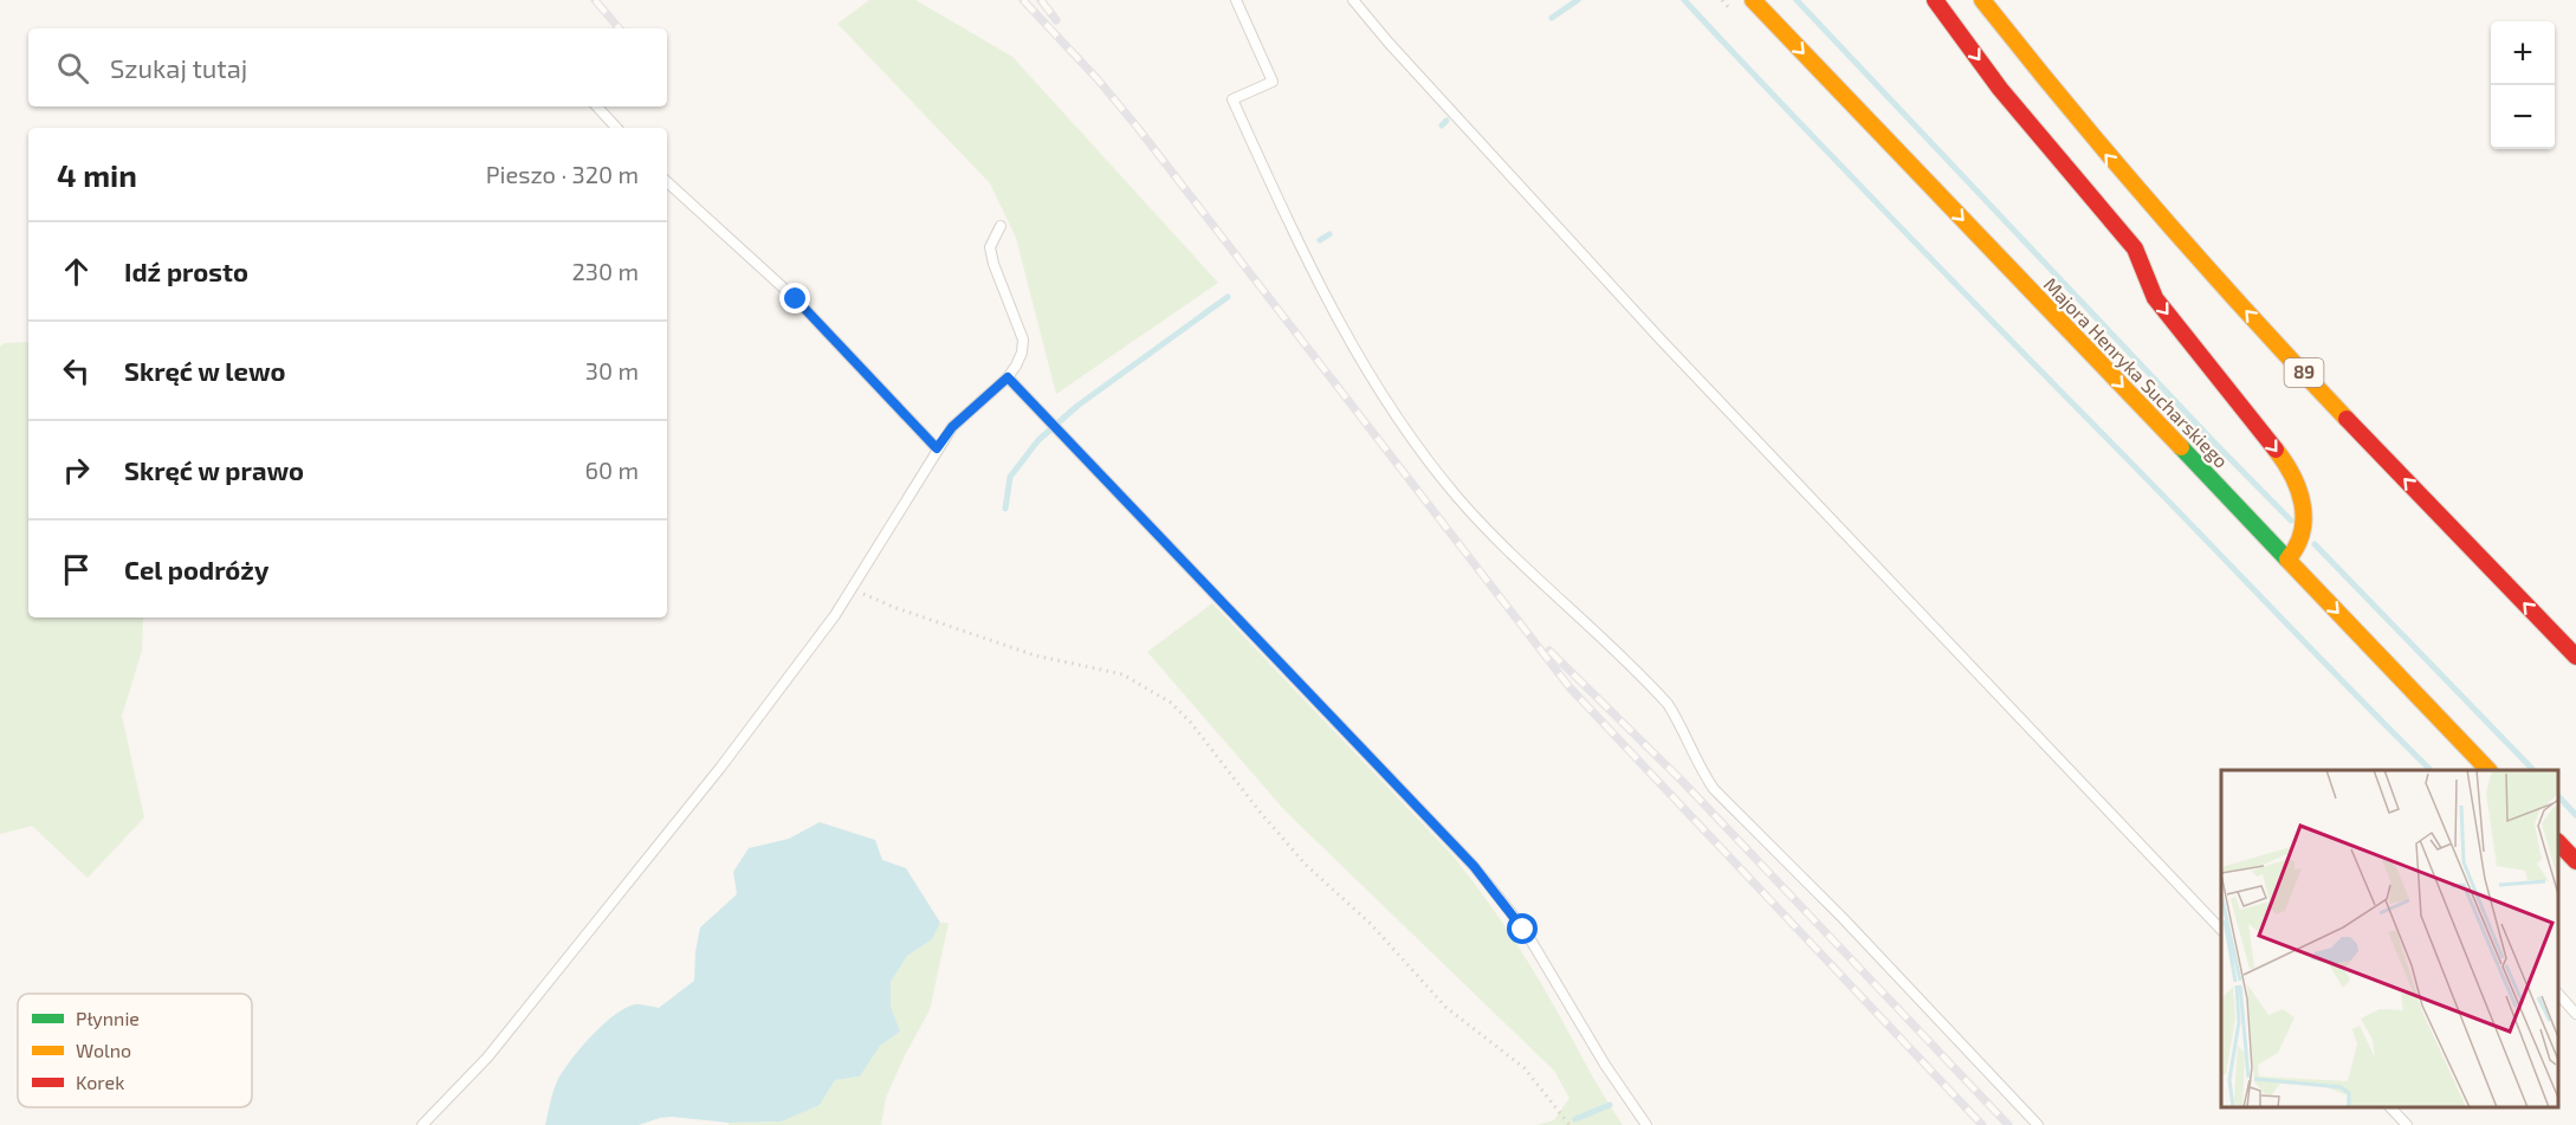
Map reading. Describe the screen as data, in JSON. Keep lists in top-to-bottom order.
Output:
{
  "streets": {
    "main road": ["Majora Henryka Sucharskiego", "89"]
  },
  "legend": ["Płynnie", "Wolno", "Korek"],
  "page": {
    "map_buttons": ["+", "−"],
    "search": "Szukaj tutaj",
    "heading": ["4 min", "Pieszo · 320 m"],
    "list": [
      ["Idź prosto", "230 m"],
      ["Skręć w lewo", "30 m"],
      ["Skręć w prawo", "60 m"],
      "Cel podróży"
    ]
  }
}
